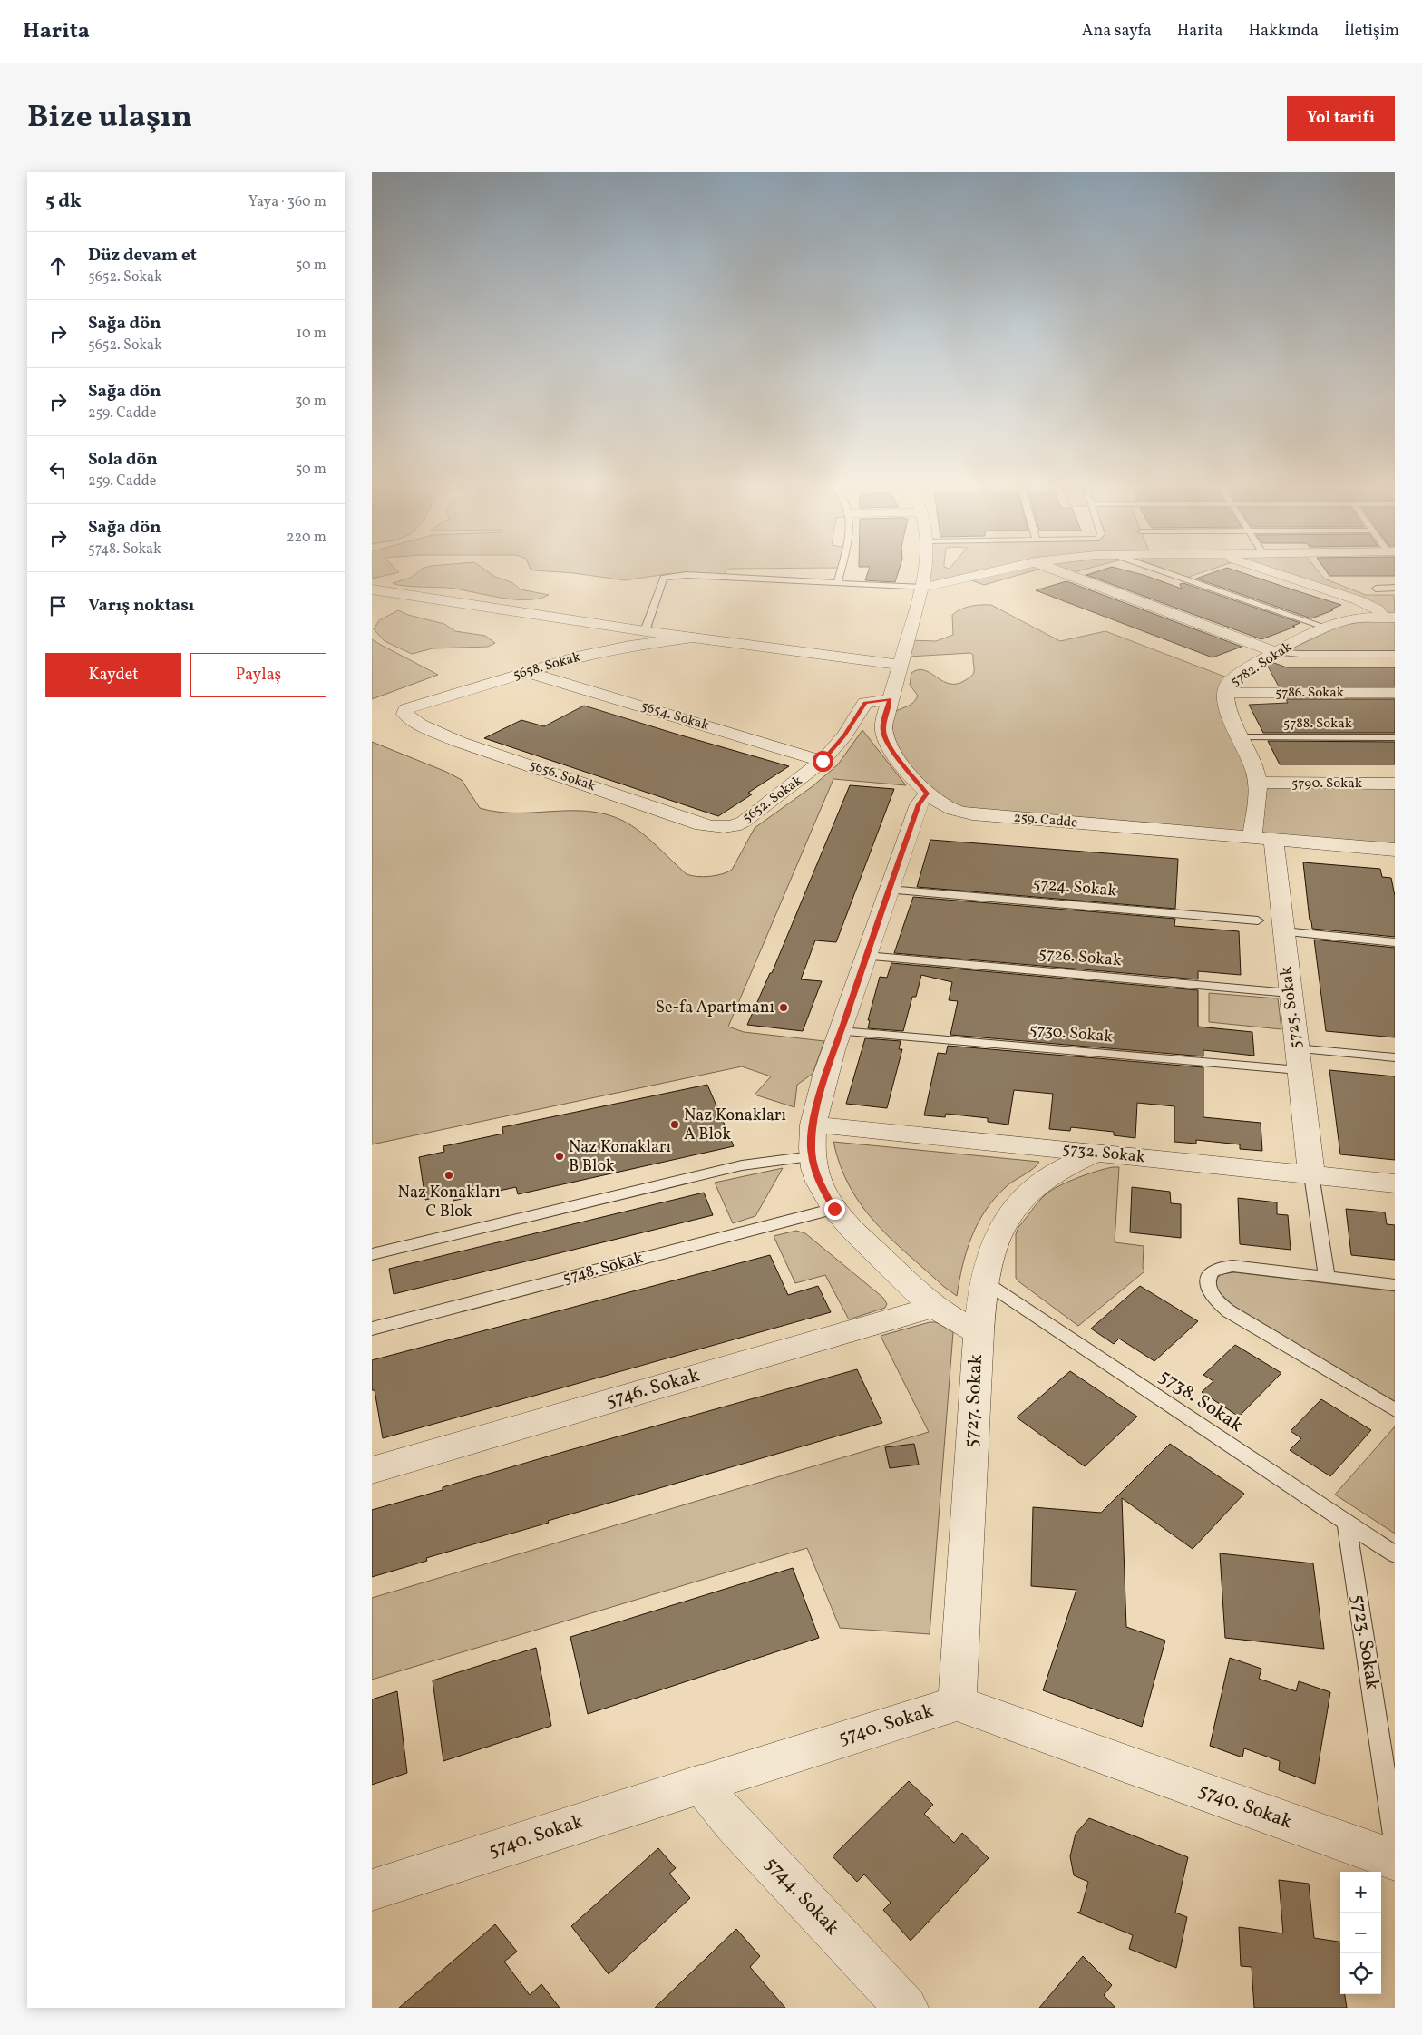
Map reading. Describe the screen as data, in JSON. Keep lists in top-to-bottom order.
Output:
{
  "streets": {
    "street": [
      "5782. Sokak",
      "5658. Sokak",
      "5786. Sokak",
      "5654. Sokak",
      "5656. Sokak",
      "5790. Sokak",
      "5652. Sokak",
      "259. Cadde",
      "5725. Sokak",
      "5732. Sokak",
      "5746. Sokak",
      "5727. Sokak",
      "5740. Sokak",
      "5744. Sokak"
    ],
    "lane": [
      "5788. Sokak",
      "5724. Sokak",
      "5726. Sokak",
      "5730. Sokak",
      "5748. Sokak",
      "5738. Sokak",
      "5723. Sokak"
    ]
  },
  "crossings": [
    ["5782. Sokak", "5786. Sokak"],
    ["5782. Sokak", "5788. Sokak"],
    ["5782. Sokak", "5790. Sokak"],
    ["5782. Sokak", "259. Cadde"],
    ["5782. Sokak", "5725. Sokak"],
    ["5658. Sokak", "5654. Sokak"],
    ["5658. Sokak", "5656. Sokak"],
    ["5654. Sokak", "5652. Sokak"],
    ["5656. Sokak", "5652. Sokak"],
    ["5652. Sokak", "259. Cadde"],
    ["259. Cadde", "5725. Sokak"],
    ["5726. Sokak", "5725. Sokak"],
    ["5725. Sokak", "5730. Sokak"],
    ["5725. Sokak", "5732. Sokak"],
    ["5732. Sokak", "5727. Sokak"],
    ["5727. Sokak", "5738. Sokak"],
    ["5727. Sokak", "5740. Sokak"],
    ["5738. Sokak", "5723. Sokak"],
    ["5740. Sokak", "5744. Sokak"]
  ],
  "places": [
    "Se-fa Apartmanı",
    "Naz Konakları A Blok",
    "Naz Konakları B Blok",
    "Naz Konakları C Blok"
  ],
  "page": {
    "header": "Harita",
    "nav": [
      "Ana sayfa",
      "Harita",
      "Hakkında",
      "İletişim"
    ],
    "title": "Bize ulaşın",
    "buttons": [
      "Yol tarifi",
      ["Kaydet", "Paylaş"]
    ],
    "heading": ["5 dk", "Yaya · 360 m"],
    "list": [
      ["Düz devam et", "5652. Sokak", "50 m"],
      ["Sağa dön", "5652. Sokak", "10 m"],
      ["Sağa dön", "259. Cadde", "30 m"],
      ["Sola dön", "259. Cadde", "50 m"],
      ["Sağa dön", "5748. Sokak", "220 m"],
      "Varış noktası"
    ],
    "map_buttons": ["+", "−"]
  }
}
